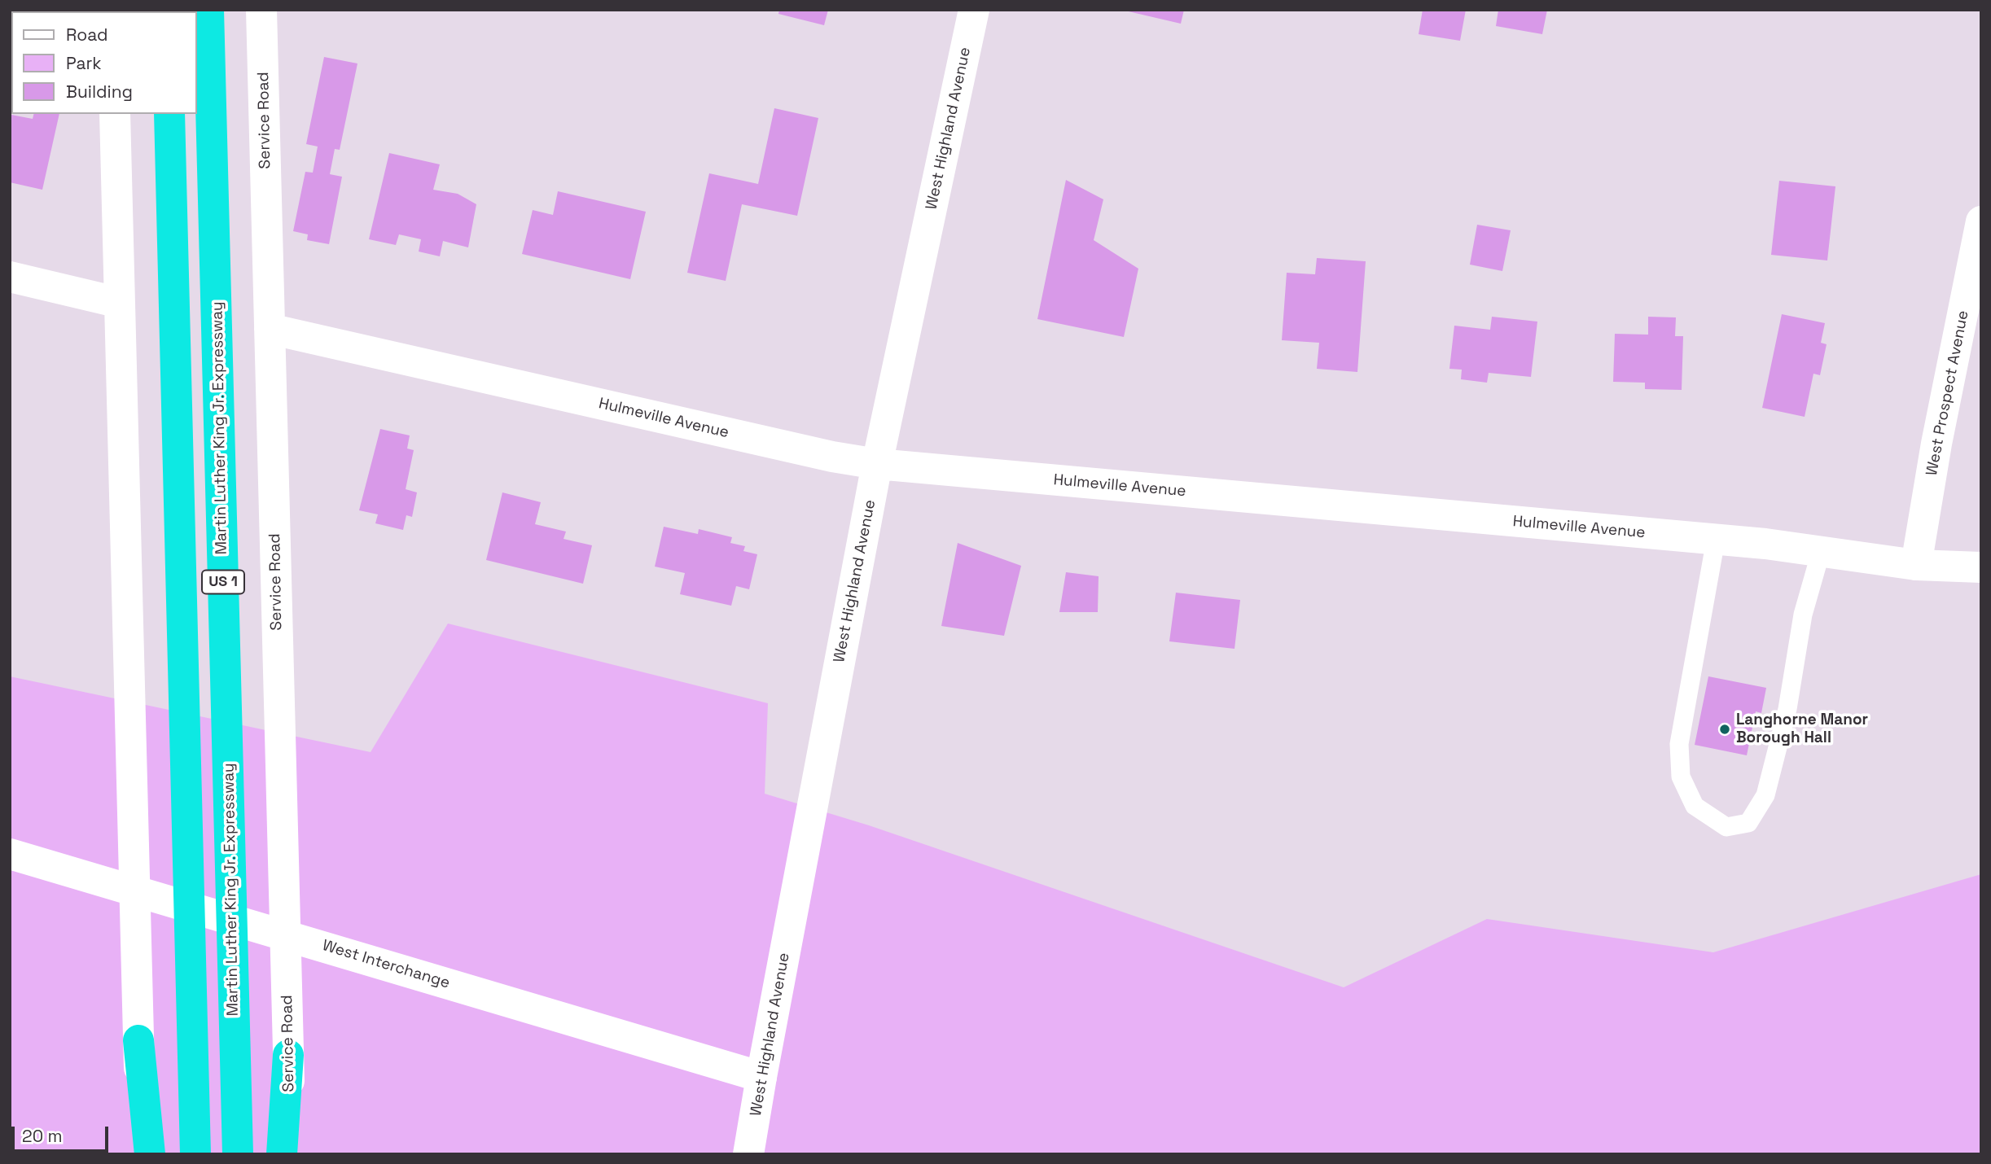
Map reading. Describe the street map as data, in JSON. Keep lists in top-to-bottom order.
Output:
{
  "streets": {
    "highway": ["Martin Luther King Jr. Expressway", "US 1"],
    "street": [
      "Service Road",
      "West Highland Avenue",
      "West Prospect Avenue",
      "Hulmeville Avenue",
      "West Interchange"
    ]
  },
  "crossings": [
    ["Service Road", "Hulmeville Avenue"],
    ["West Highland Avenue", "Hulmeville Avenue"],
    ["West Highland Avenue", "West Interchange"],
    ["West Prospect Avenue", "Hulmeville Avenue"]
  ],
  "places": ["Langhorne Manor Borough Hall"],
  "legend": ["Road", "Park", "Building"],
  "scale_bar": "20 m"
}
